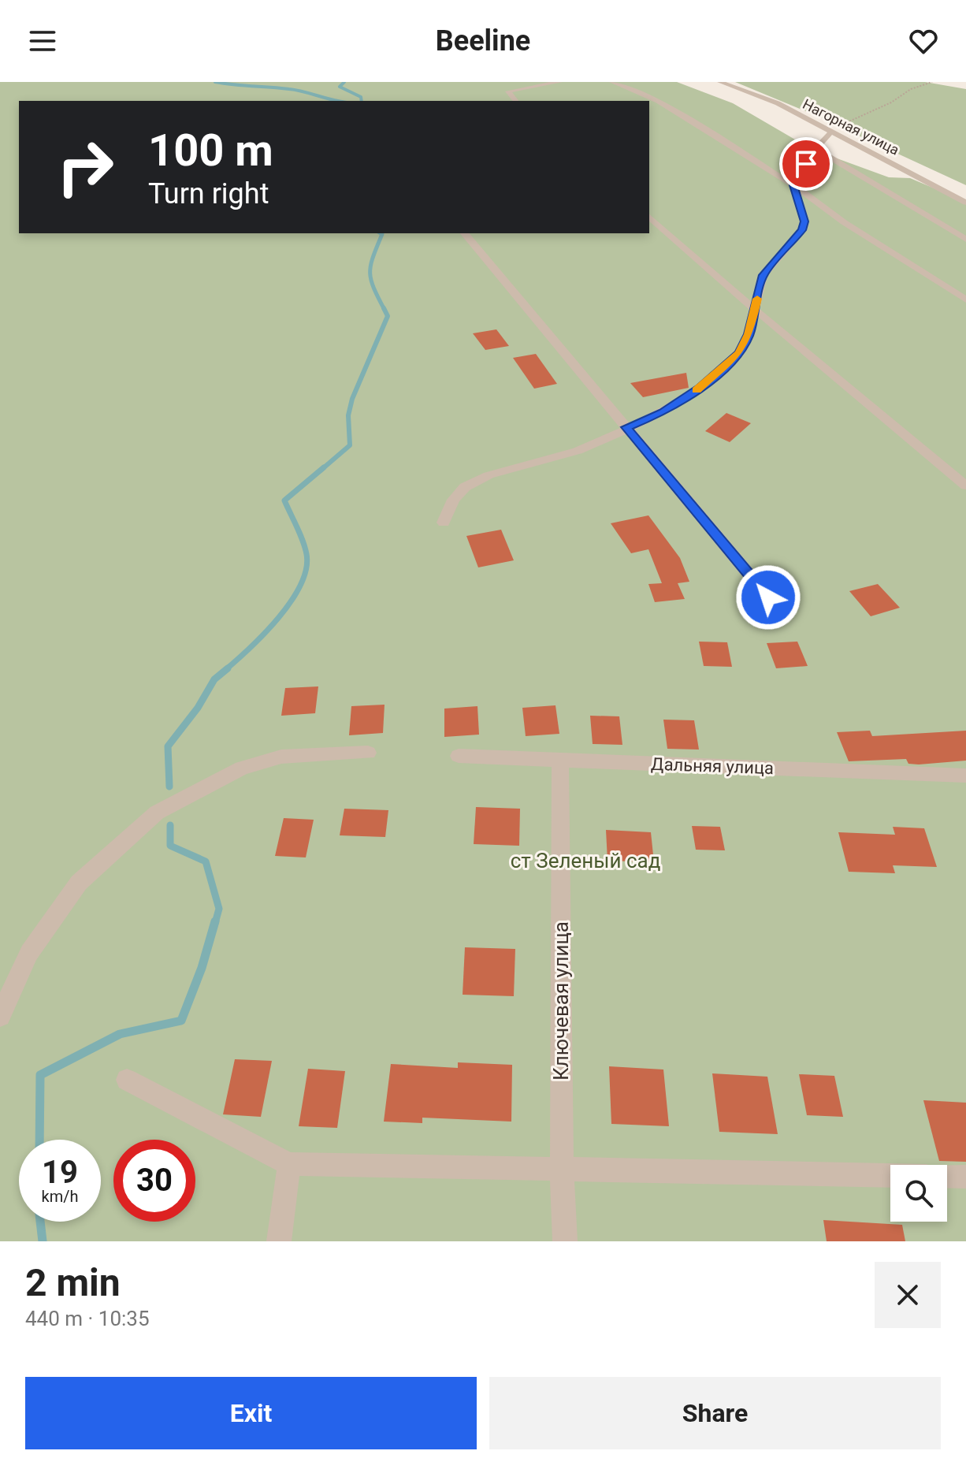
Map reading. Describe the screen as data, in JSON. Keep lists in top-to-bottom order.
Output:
{
  "streets": {
    "street": ["Нагорная улица", "Дальняя улица", "Ключевая улица"]
  },
  "crossings": [
    ["Дальняя улица", "Ключевая улица"]
  ],
  "parks": ["ст Зеленый сад"],
  "page": {
    "header": "Beeline",
    "turn": ["100 m", "Turn right"],
    "speed": "19 km/h",
    "limit": "30",
    "heading": ["2 min", "440 m · 10:35"],
    "buttons": ["Exit", "Share"]
  }
}
